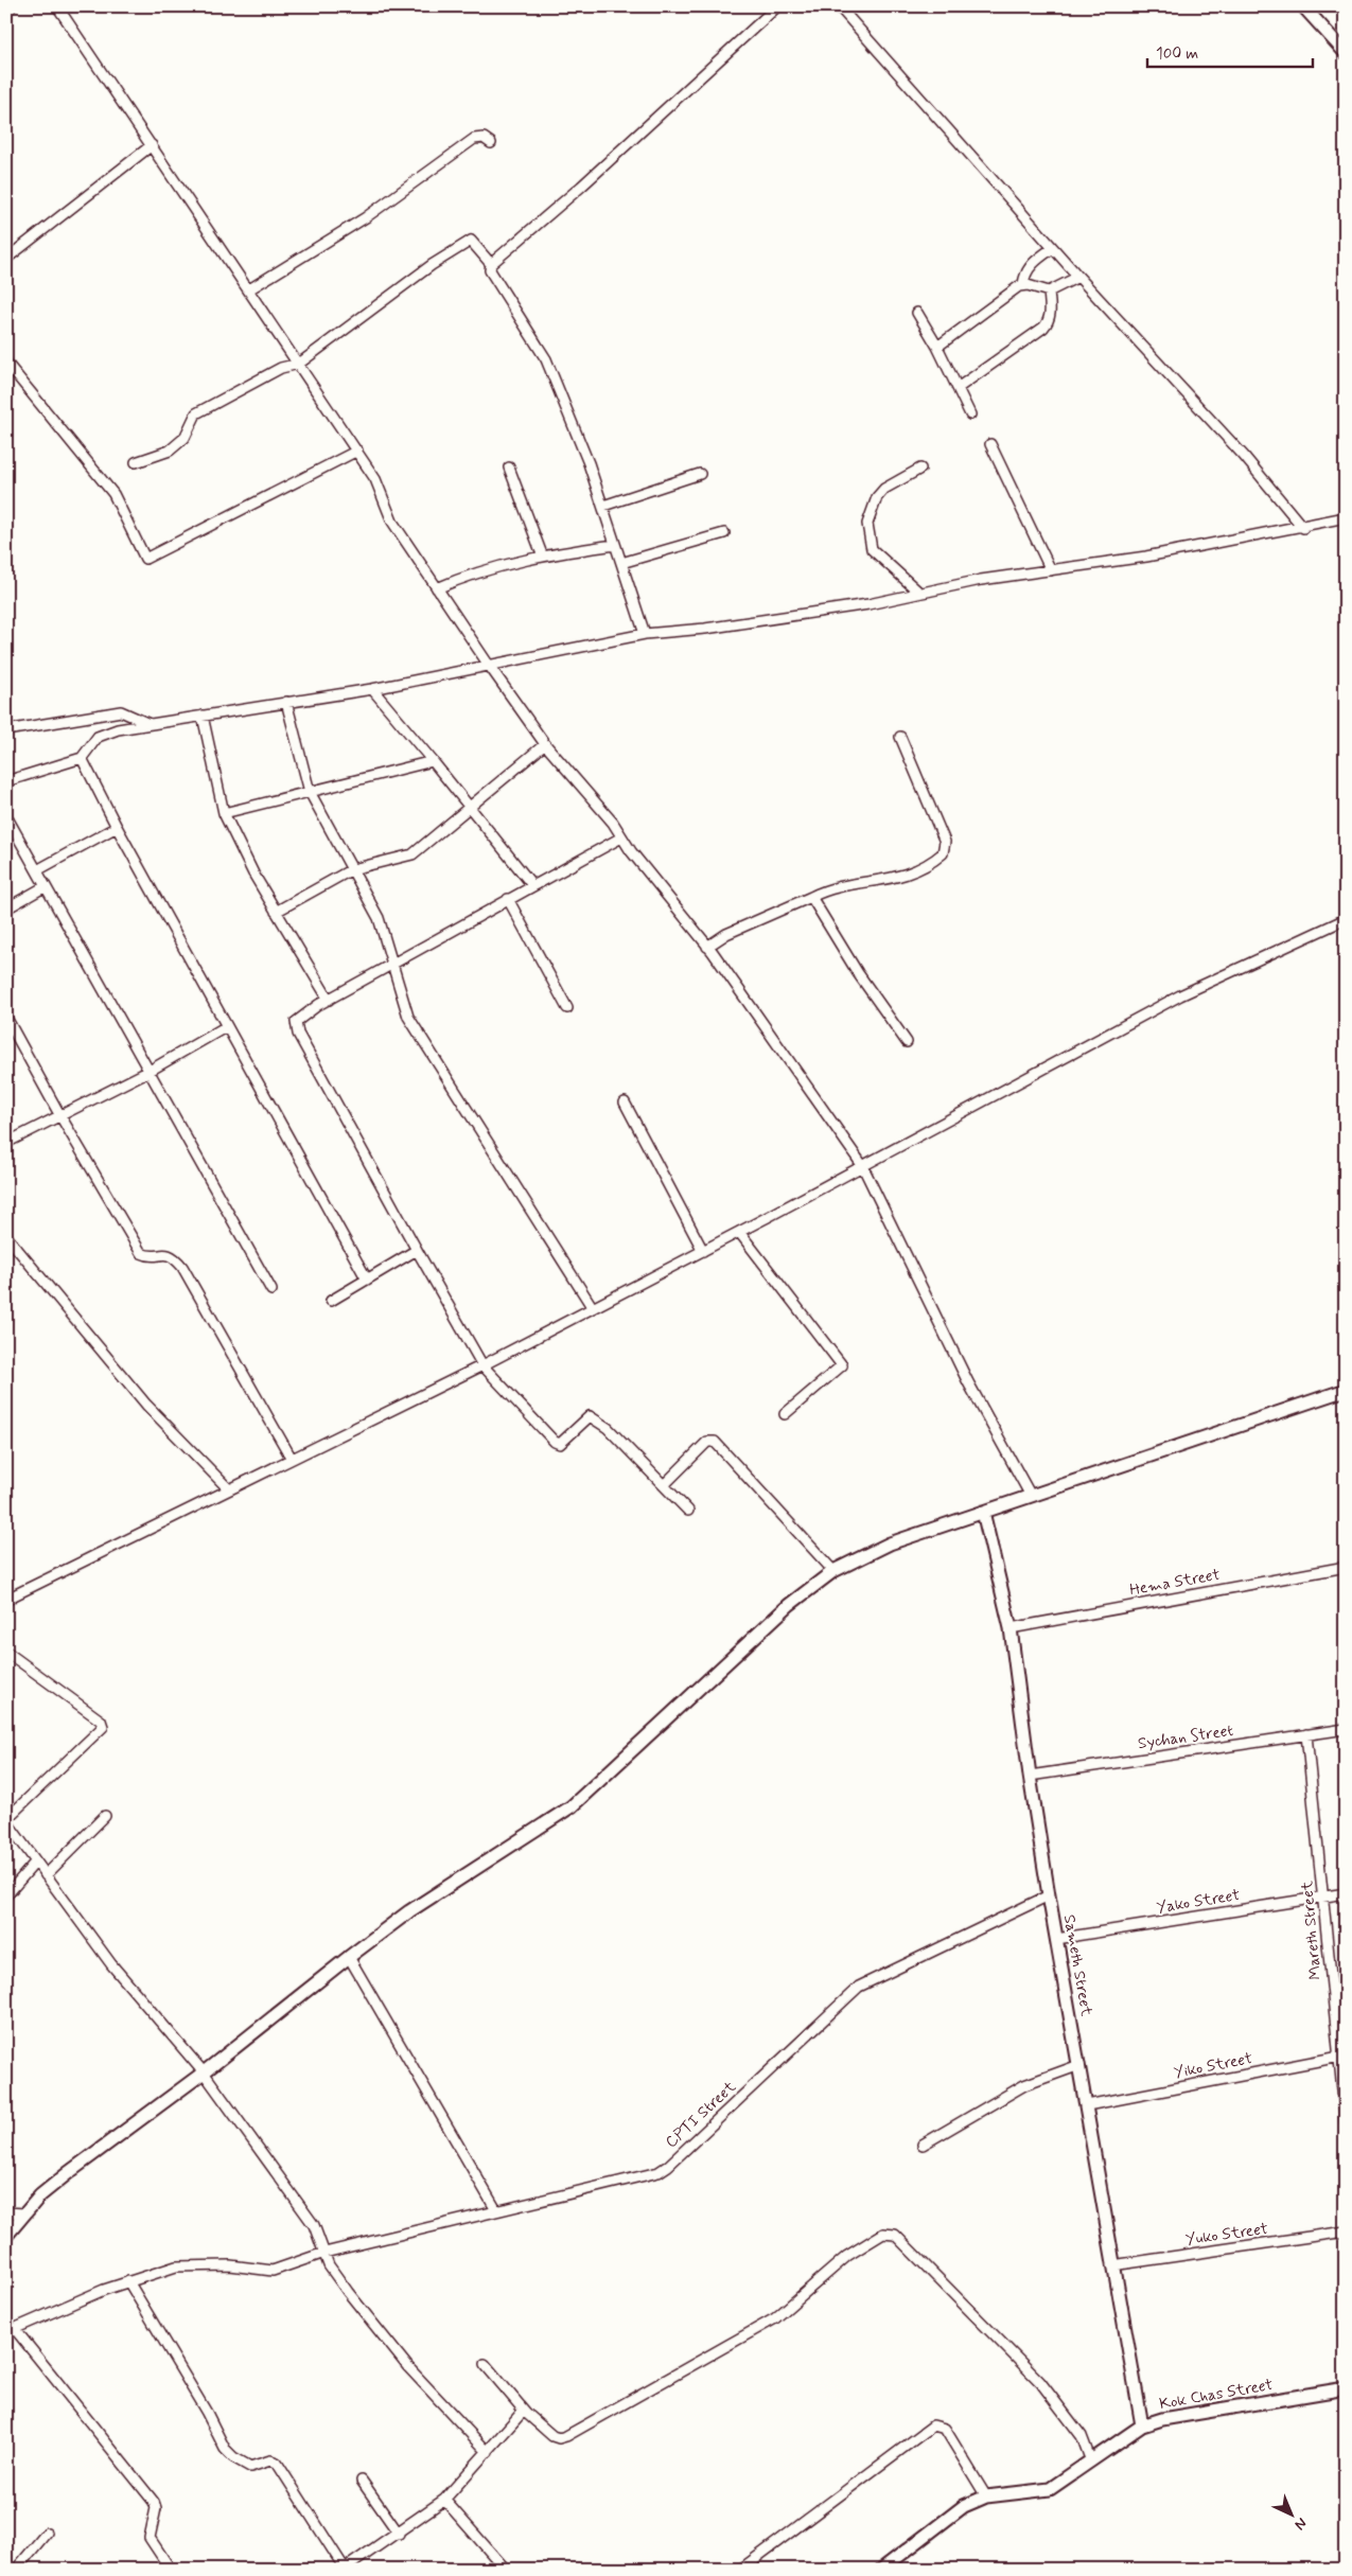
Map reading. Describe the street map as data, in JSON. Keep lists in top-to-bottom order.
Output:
{
  "streets": {
    "street": [
      "Hema Street",
      "Sychan Street",
      "Yako Street",
      "Mareth Street",
      "Sameth Street",
      "Yiko Street",
      "CPTI Street",
      "Yuko Street",
      "Kok Chas Street"
    ]
  },
  "crossings": [
    ["Hema Street", "Sameth Street"],
    ["Sychan Street", "Mareth Street"],
    ["Sychan Street", "Sameth Street"],
    ["Yako Street", "Mareth Street"],
    ["Yako Street", "Sameth Street"],
    ["Mareth Street", "Yiko Street"],
    ["Sameth Street", "Yiko Street"],
    ["Sameth Street", "CPTI Street"],
    ["Sameth Street", "Yuko Street"],
    ["Sameth Street", "Kok Chas Street"]
  ],
  "scale_bar": "100 m",
  "north": "bottom right"
}
